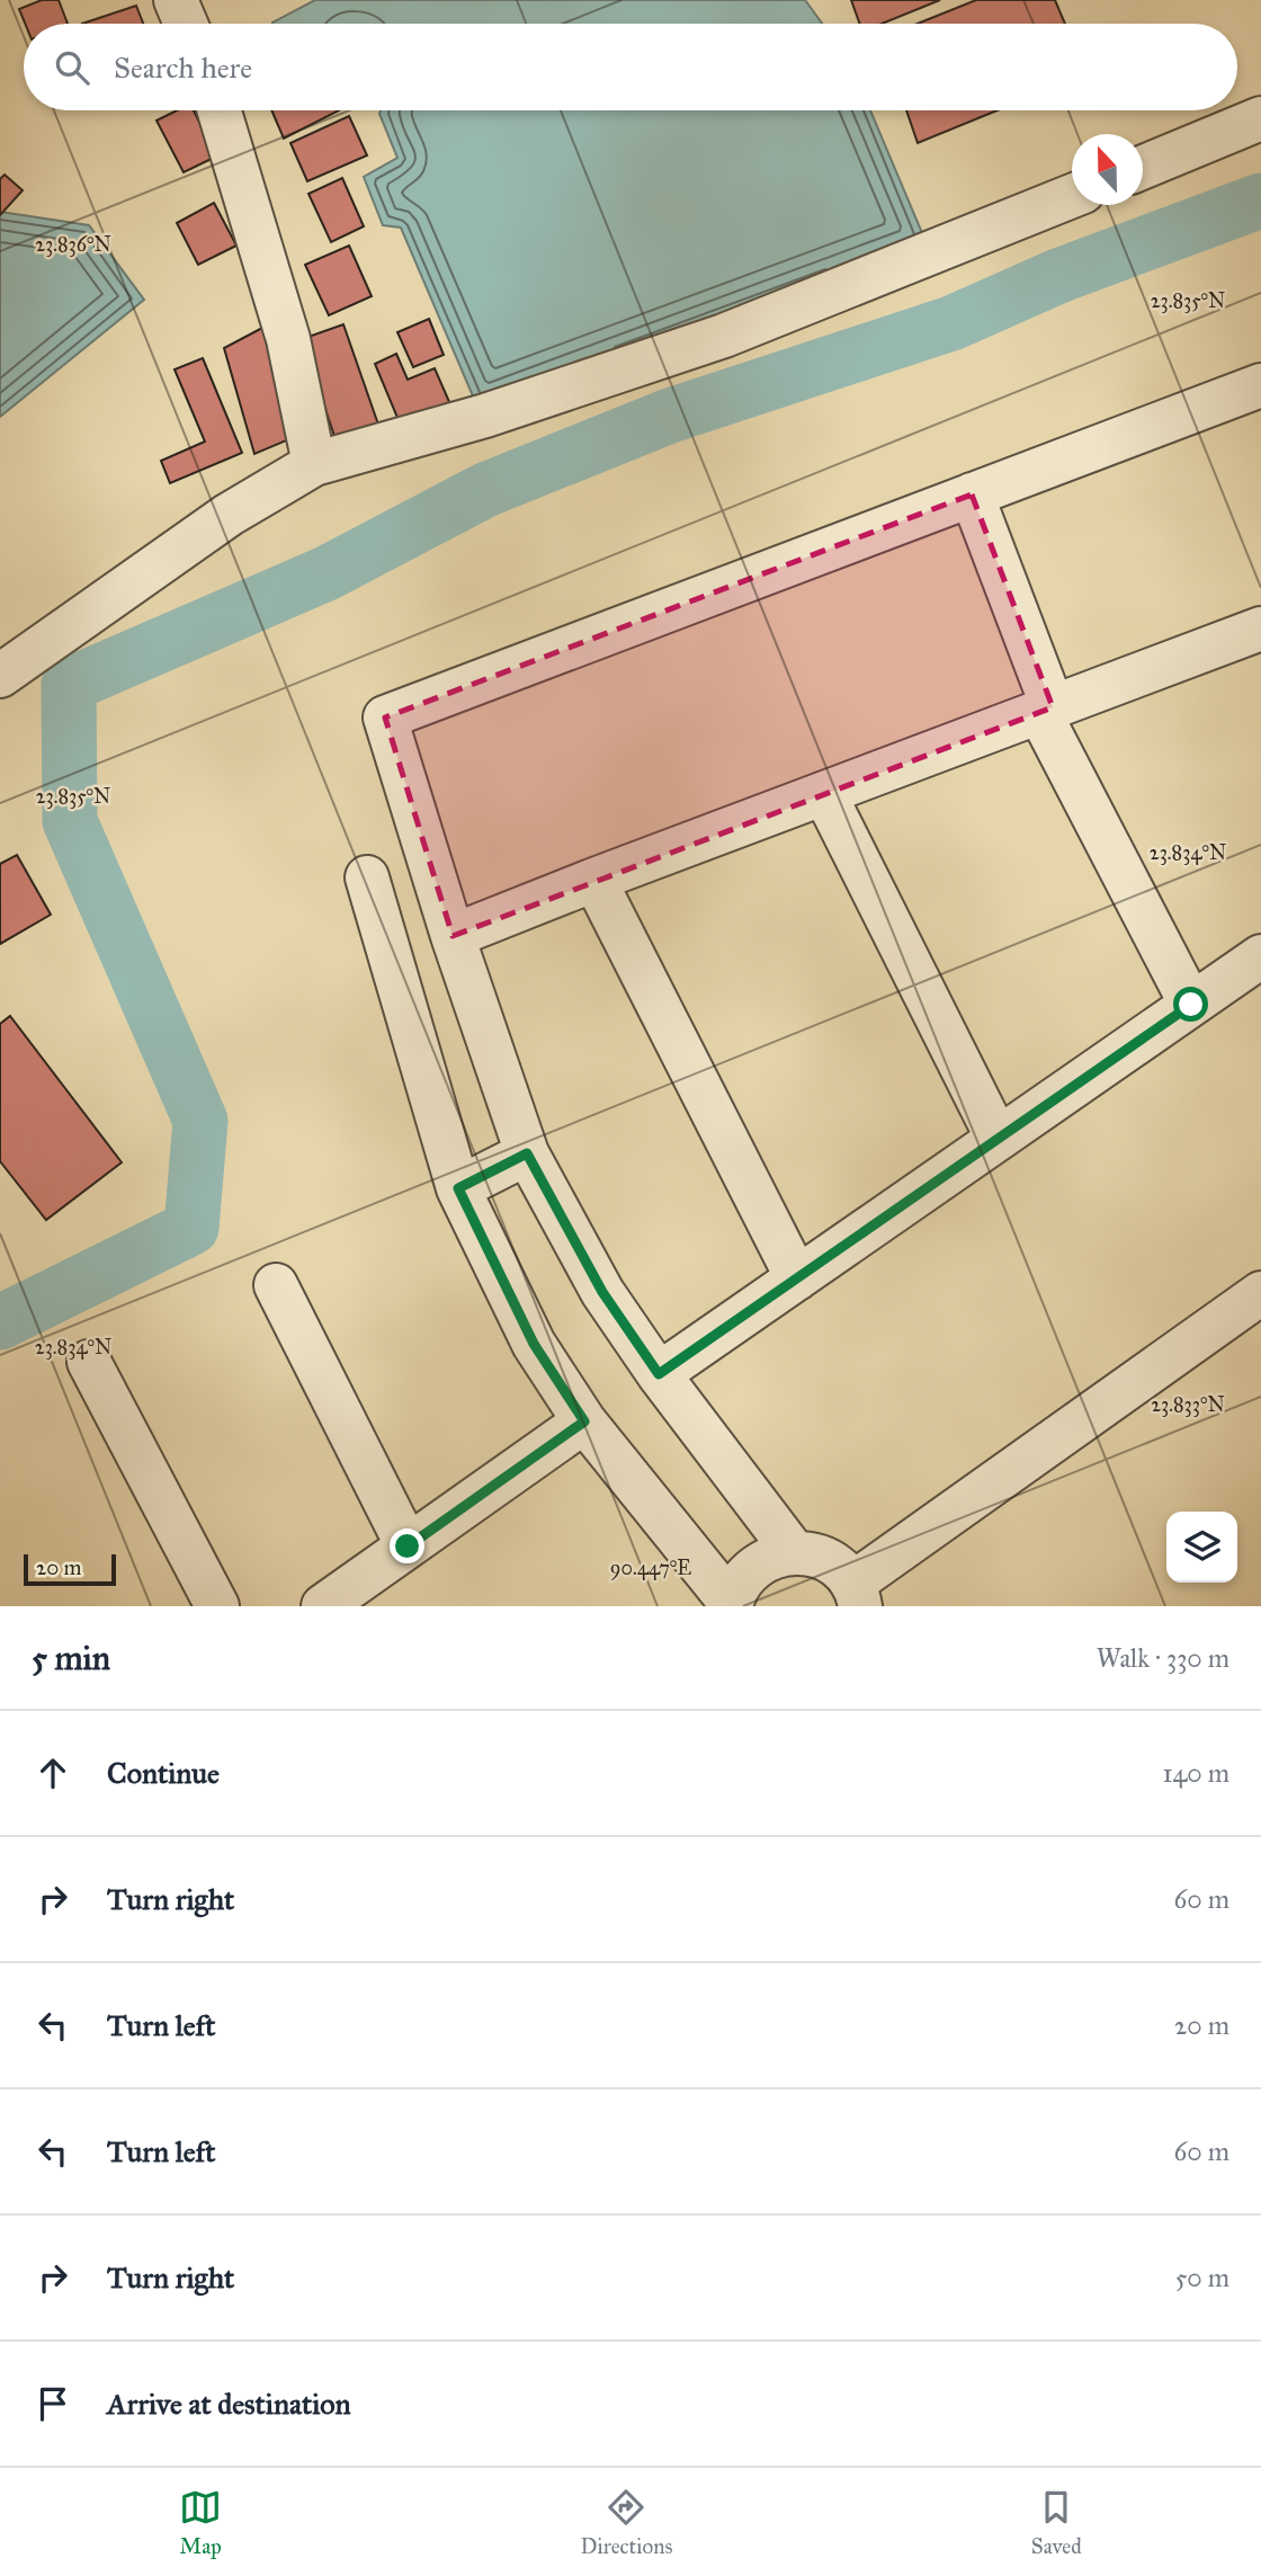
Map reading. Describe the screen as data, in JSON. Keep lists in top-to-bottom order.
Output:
{
  "scale_bar": "20 m",
  "north": "top",
  "page": {
    "search": "Search here",
    "scale": "20 m",
    "heading": ["5 min", "Walk · 330 m"],
    "list": [
      ["Continue", "140 m"],
      ["Turn right", "60 m"],
      ["Turn left", "20 m"],
      ["Turn left", "60 m"],
      ["Turn right", "50 m"],
      "Arrive at destination"
    ],
    "nav": ["Map", "Directions", "Saved"]
  },
  "coordinates": [
    "23.836°N",
    "23.835°N",
    "23.834°N",
    "23.833°N",
    "90.447°E"
  ]
}
